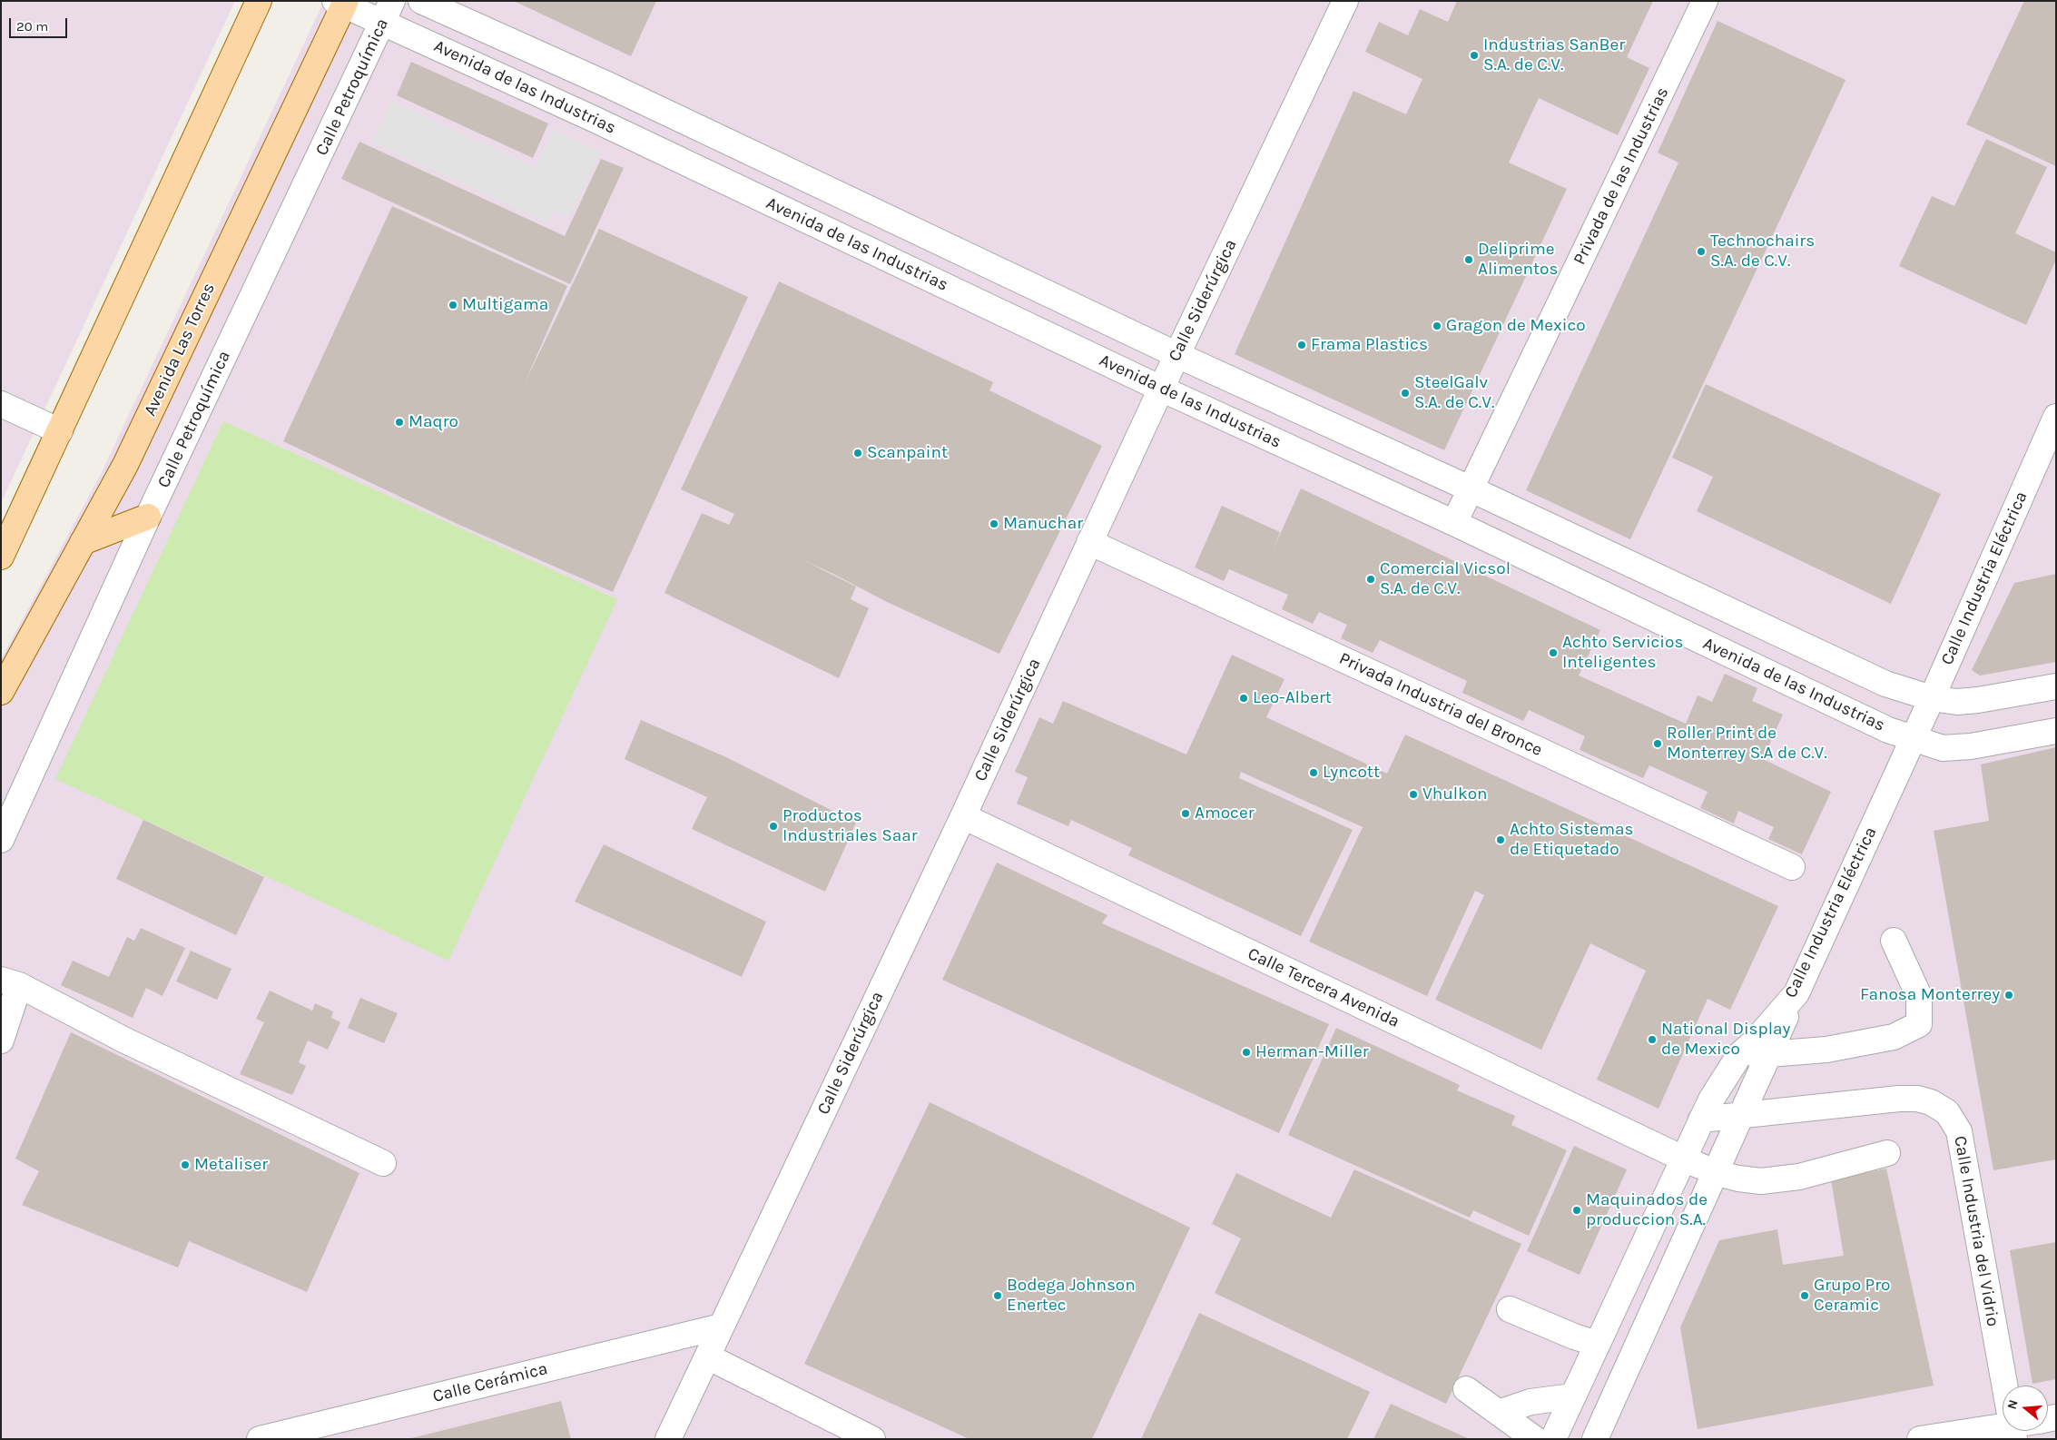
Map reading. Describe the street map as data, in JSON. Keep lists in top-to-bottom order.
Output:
{
  "streets": {
    "main road": ["Avenida Las Torres"],
    "street": [
      "Calle Petroquímica",
      "Avenida de las Industrias",
      "Privada de las Industrias",
      "Calle Siderúrgica",
      "Calle Industria Eléctrica",
      "Privada Industria del Bronce",
      "Calle Tercera Avenida",
      "Calle Industria del Vidrio",
      "Calle Cerámica"
    ]
  },
  "crossings": [
    ["Calle Petroquímica", "Avenida de las Industrias"],
    ["Avenida de las Industrias", "Privada de las Industrias"],
    ["Avenida de las Industrias", "Calle Siderúrgica"],
    ["Avenida de las Industrias", "Avenida Las Torres"],
    ["Avenida de las Industrias", "Calle Industria Eléctrica"],
    ["Calle Siderúrgica", "Privada Industria del Bronce"],
    ["Calle Siderúrgica", "Calle Tercera Avenida"],
    ["Calle Siderúrgica", "Calle Cerámica"],
    ["Calle Industria Eléctrica", "Calle Tercera Avenida"],
    ["Calle Industria Eléctrica", "Calle Industria del Vidrio"]
  ],
  "places": [
    "Industrias SanBer S.A. de C.V.",
    "Technochairs S.A. de C.V.",
    "Deliprime Alimentos",
    "Multigama",
    "Gragon de Mexico",
    "Frama Plastics",
    "SteelGalv S.A. de C.V.",
    "Maqro",
    "Scanpaint",
    "Manuchar",
    "Comercial Vicsol S.A. de C.V.",
    "Achto Servicios Inteligentes",
    "Leo-Albert",
    "Roller Print de Monterrey S.A de C.V.",
    "Lyncott",
    "Vhulkon",
    "Amocer",
    "Productos Industriales Saar",
    "Achto Sistemas de Etiquetado",
    "Fanosa Monterrey",
    "National Display de Mexico",
    "Herman-Miller",
    "Metaliser",
    "Maquinados de produccion S.A.",
    "Bodega Johnson Enertec",
    "Grupo Pro Ceramic"
  ],
  "scale_bar": "20 m",
  "north": "left"
}
